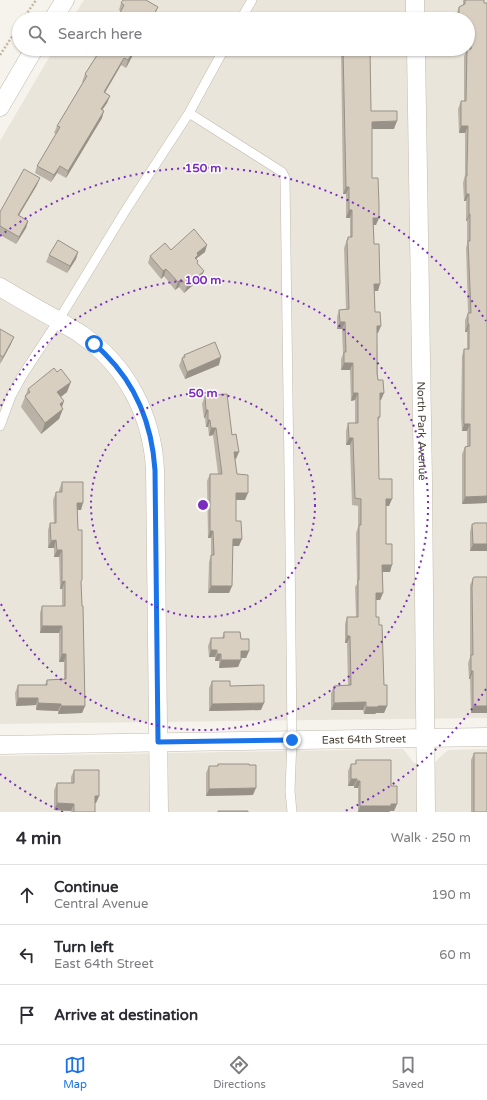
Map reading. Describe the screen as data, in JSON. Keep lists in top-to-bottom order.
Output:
{
  "streets": {
    "street": ["North Park Avenue", "East 64th Street"]
  },
  "crossings": [
    ["North Park Avenue", "East 64th Street"]
  ],
  "page": {
    "search": "Search here",
    "heading": ["4 min", "Walk · 250 m"],
    "list": [
      ["Continue", "Central Avenue", "190 m"],
      ["Turn left", "East 64th Street", "60 m"],
      "Arrive at destination"
    ],
    "nav": ["Map", "Directions", "Saved"]
  },
  "rings": ["150 m", "100 m", "50 m"]
}
